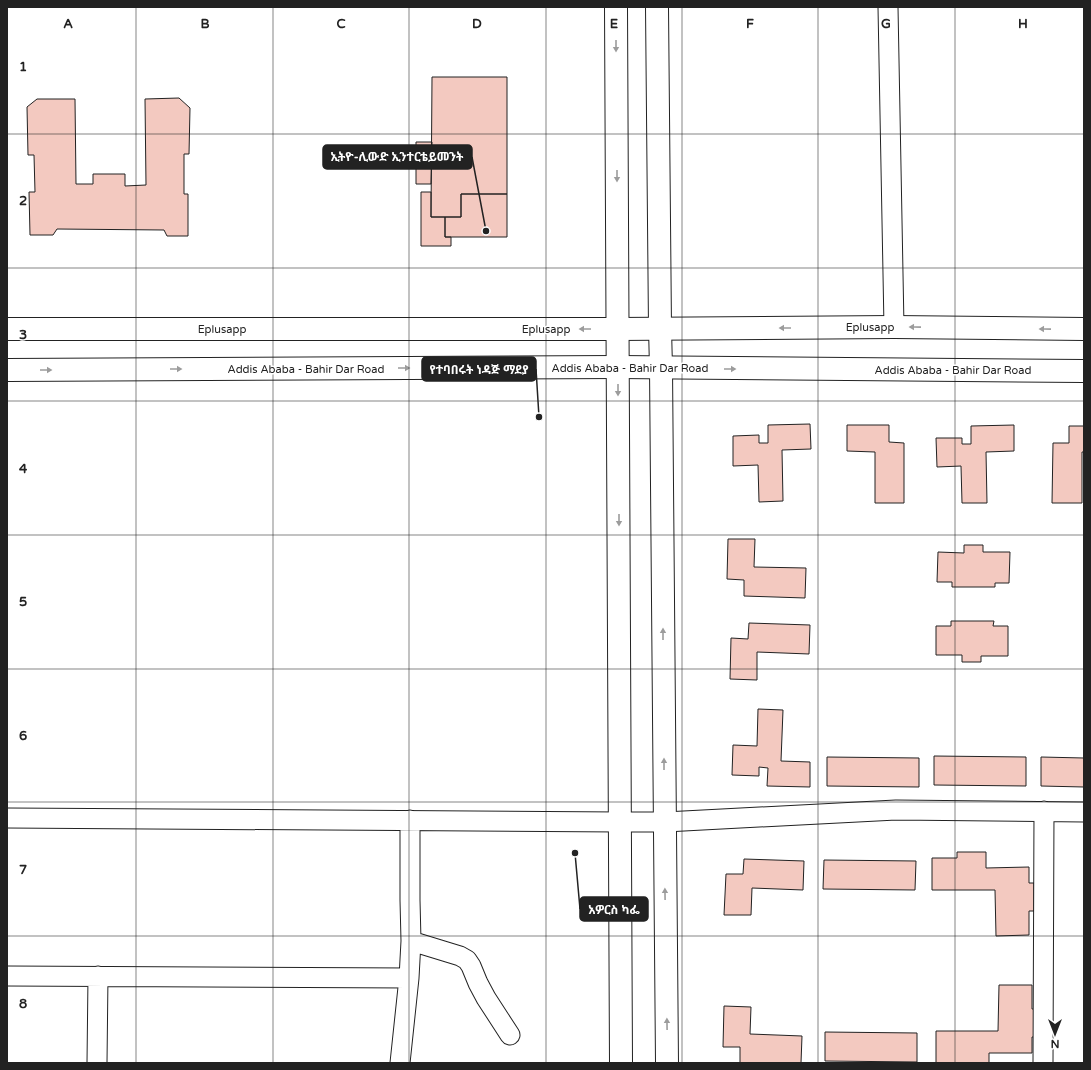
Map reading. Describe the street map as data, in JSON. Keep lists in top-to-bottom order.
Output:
{
  "streets": {
    "main road": ["Eplusapp", "Addis Ababa - Bahir Dar Road"]
  },
  "one_way": ["Eplusapp", "Addis Ababa - Bahir Dar Road"],
  "places": ["ኢትዮ-ሊውድ ኢንተርቴይመንት", "የተባበሩት ነዳጅ ማደያ", "አዎርስ ካፌ"],
  "north": "bottom",
  "grid": {
    "columns": [
      "A",
      "B",
      "C",
      "D",
      "E",
      "F",
      "G",
      "H"
    ],
    "rows": [
      "1",
      "2",
      "3",
      "4",
      "5",
      "6",
      "7",
      "8"
    ]
  }
}
